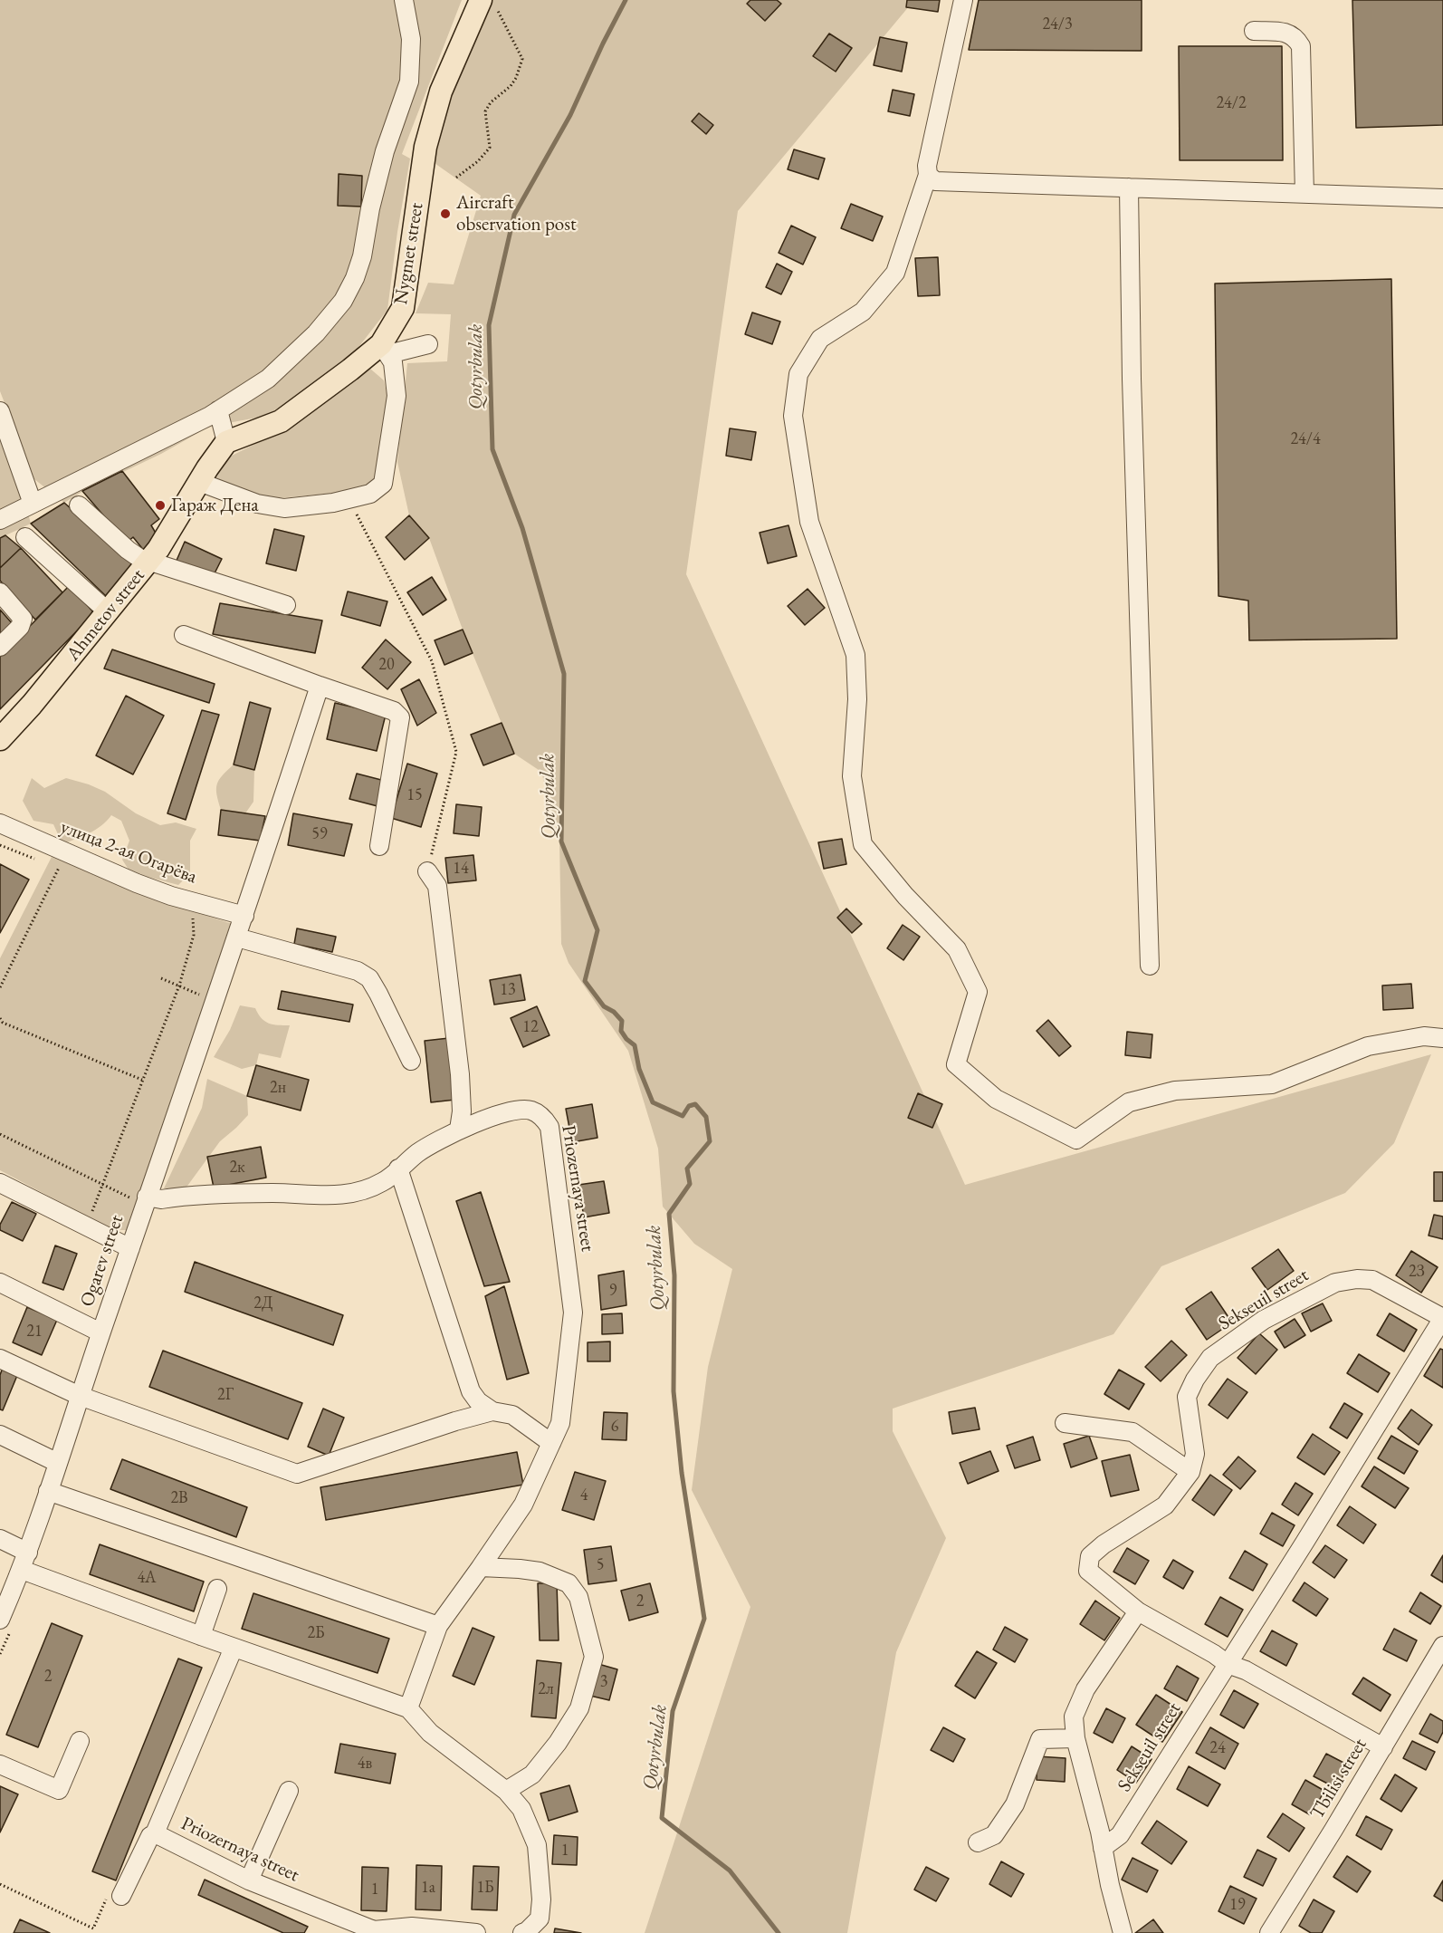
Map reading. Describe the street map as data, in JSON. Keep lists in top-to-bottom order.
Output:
{
  "streets": {
    "main road": ["Nygmet street", "Ahmetov street"],
    "street": [
      "улица 2-ая Огарёва",
      "Priozernaya street",
      "Ogarev street",
      "Sekseuil street",
      "Tbilisi street"
    ]
  },
  "crossings": [
    ["улица 2-ая Огарёва", "Ogarev street"],
    ["Priozernaya street", "Ogarev street"],
    ["Sekseuil street", "Tbilisi street"]
  ],
  "water": ["Qotyrbulak"],
  "places": ["Aircraft observation post", "Гараж Дена"],
  "house_numbers": [
    "24/3",
    "24/2",
    "24/4",
    "20",
    "15",
    "59",
    "14",
    "13",
    "12",
    "2н",
    "2к",
    "2З",
    "9",
    "2Д",
    "21",
    "2Г",
    "6",
    "4",
    "2В",
    "5",
    "4А",
    "2",
    "2Б",
    "2",
    "3",
    "2л",
    "24",
    "4в",
    "1",
    "1а",
    "1Б",
    "1",
    "19"
  ]
}
